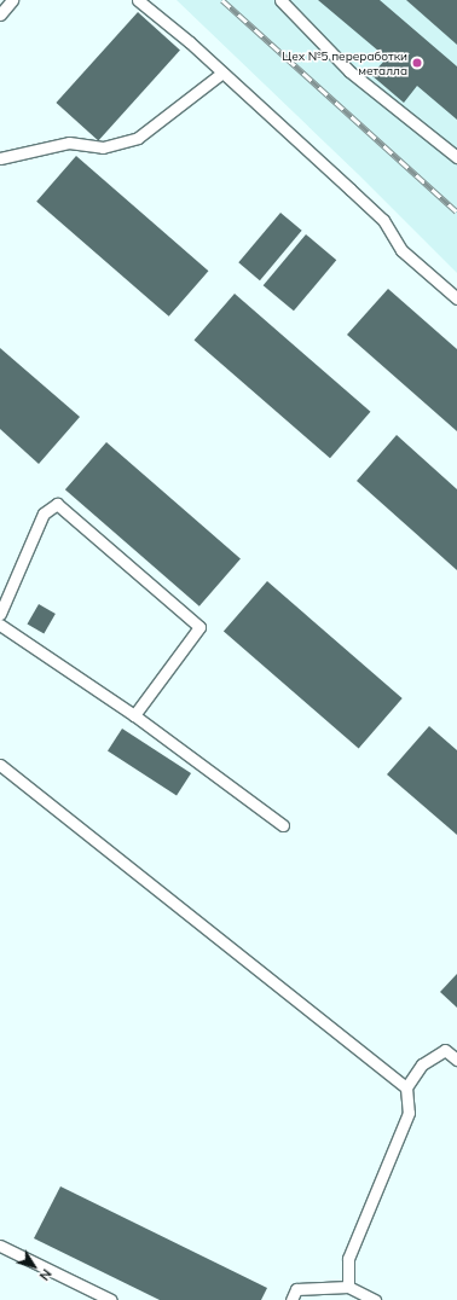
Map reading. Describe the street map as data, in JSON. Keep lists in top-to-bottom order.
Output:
{
  "places": ["Цех №5 переработки металла"],
  "north": "bottom right"
}
